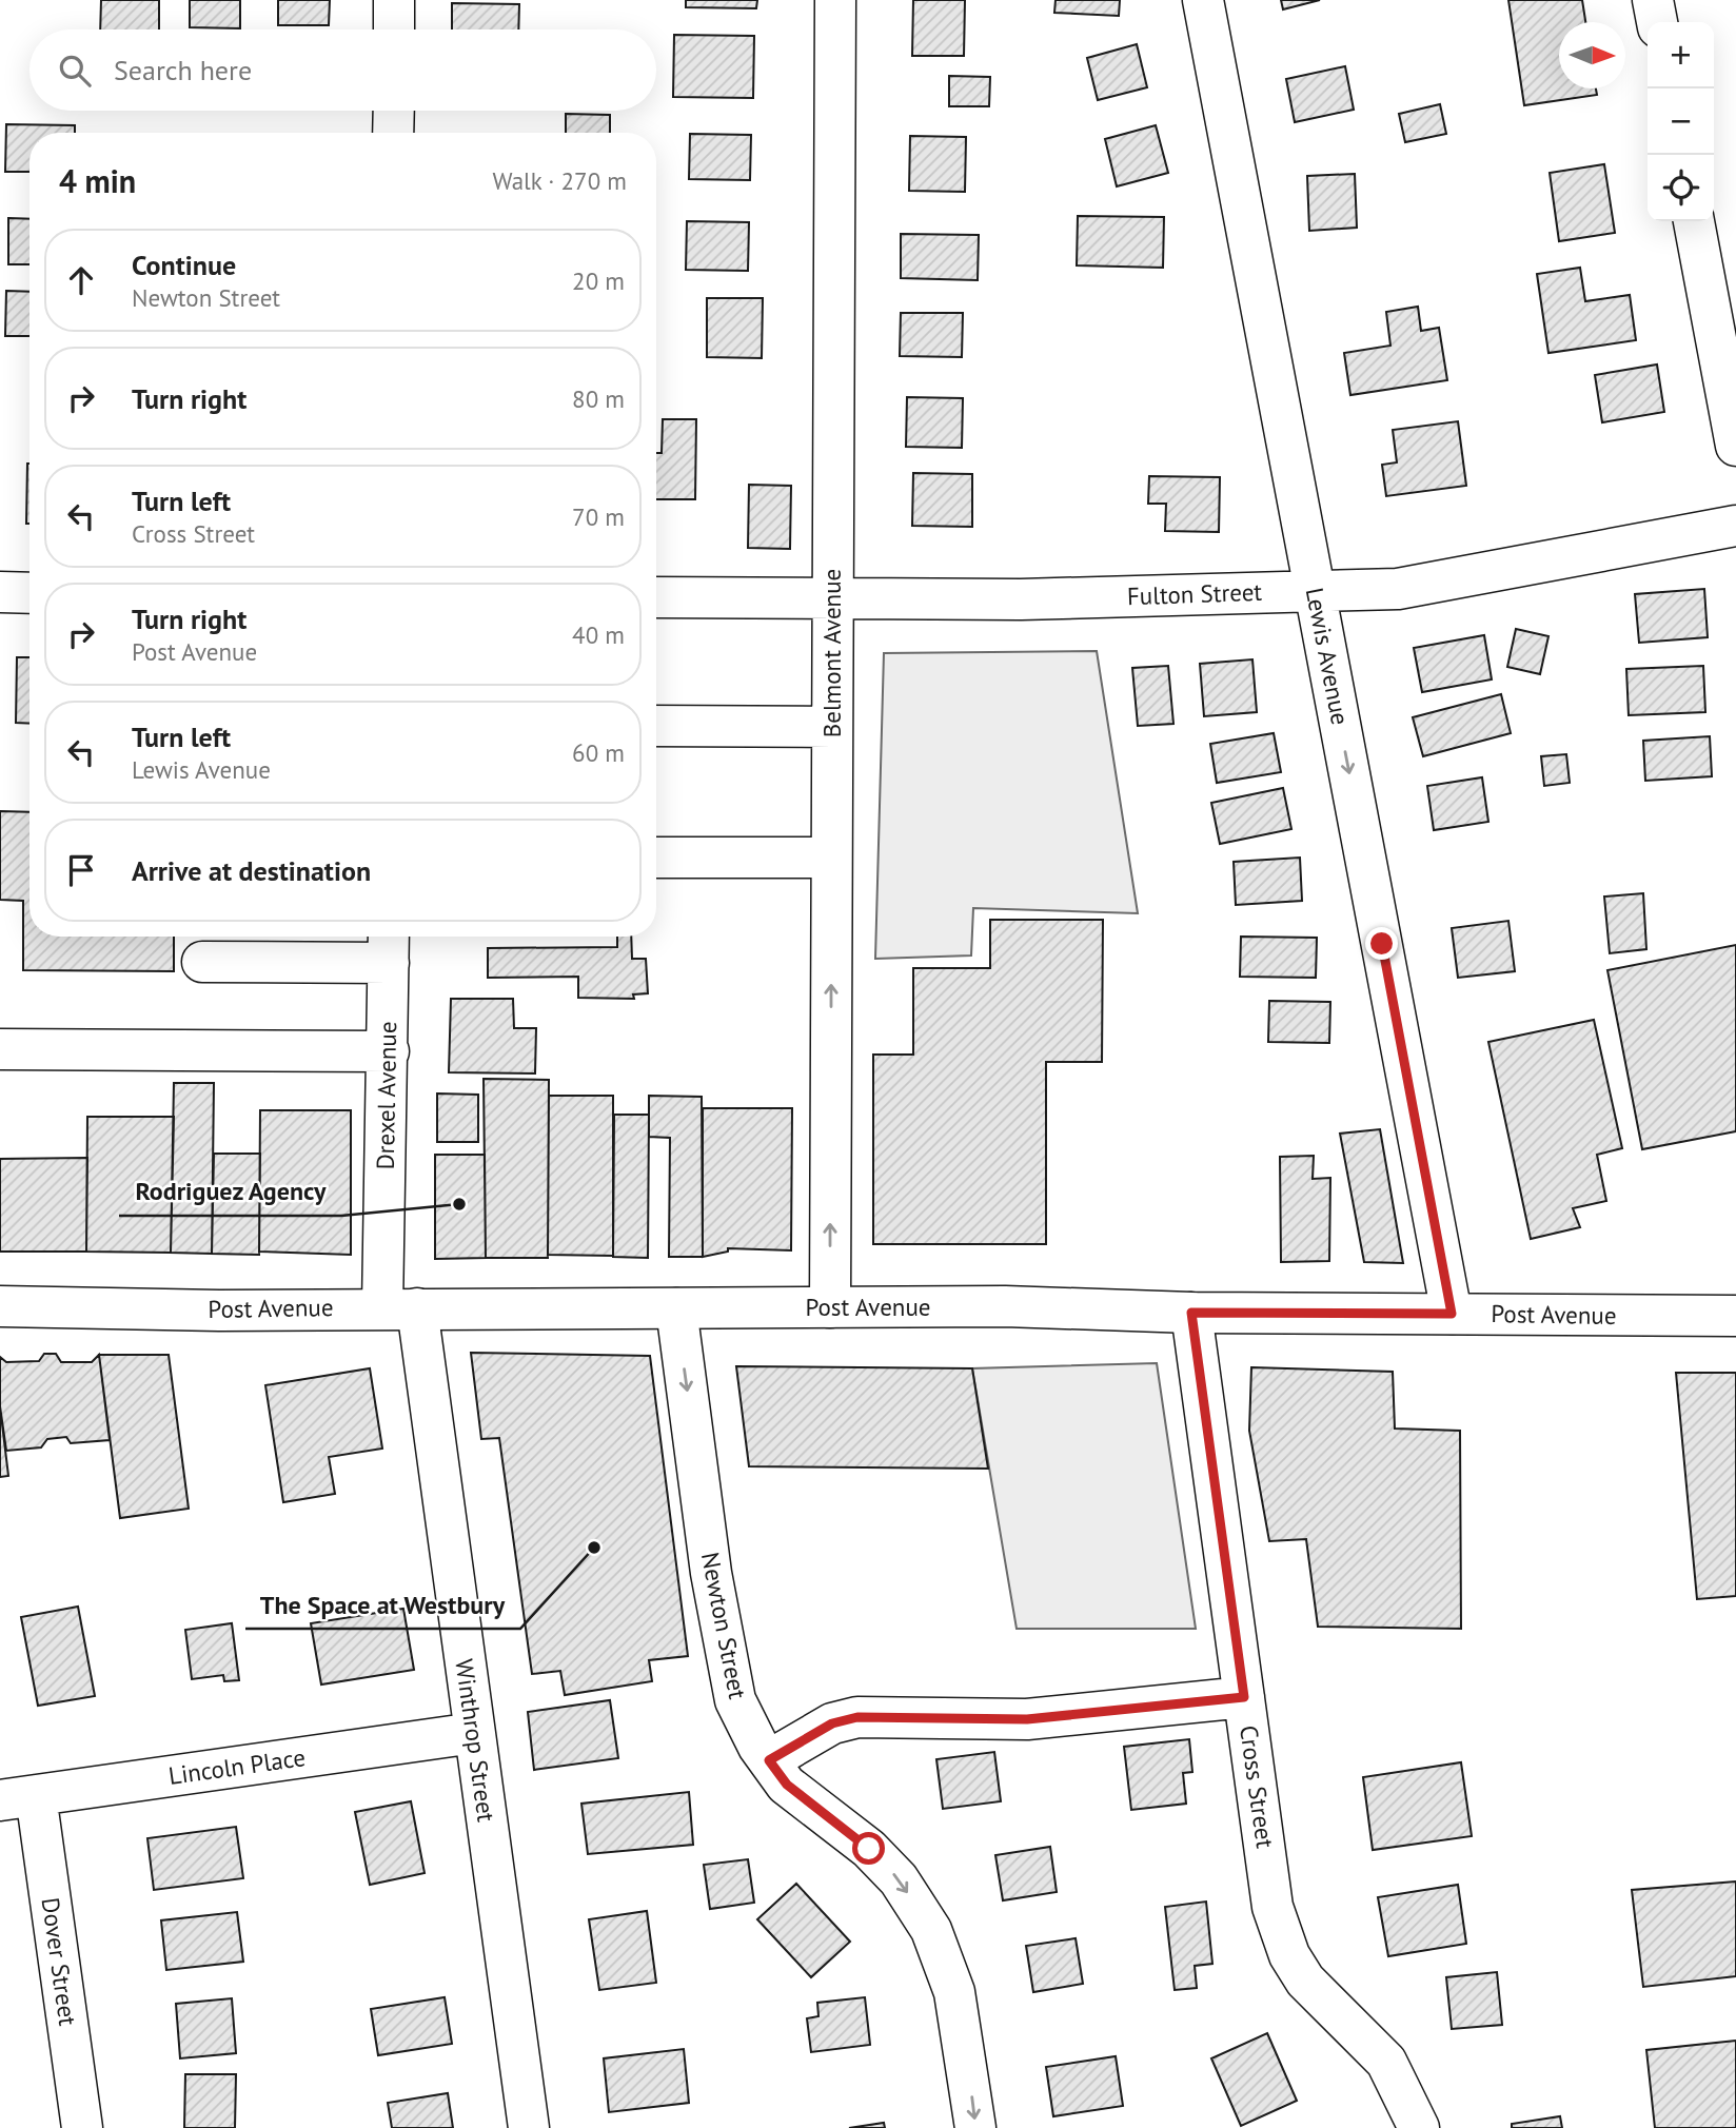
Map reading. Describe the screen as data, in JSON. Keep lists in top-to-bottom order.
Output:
{
  "streets": {
    "street": [
      "Fulton Street",
      "Belmont Avenue",
      "Lewis Avenue",
      "Drexel Avenue",
      "Post Avenue",
      "Newton Street",
      "Winthrop Street",
      "Lincoln Place",
      "Cross Street",
      "Dover Street"
    ]
  },
  "crossings": [
    ["Fulton Street", "Belmont Avenue"],
    ["Fulton Street", "Lewis Avenue"],
    ["Belmont Avenue", "Post Avenue"],
    ["Lewis Avenue", "Post Avenue"],
    ["Drexel Avenue", "Post Avenue"],
    ["Drexel Avenue", "Winthrop Street"],
    ["Post Avenue", "Newton Street"],
    ["Post Avenue", "Winthrop Street"],
    ["Post Avenue", "Cross Street"],
    ["Winthrop Street", "Lincoln Place"],
    ["Lincoln Place", "Dover Street"]
  ],
  "one_way": ["Lewis Avenue", "Newton Street"],
  "places": ["Rodriguez Agency", "The Space at Westbury"],
  "north": "right",
  "page": {
    "map_buttons": ["+", "−"],
    "search": "Search here",
    "heading": ["4 min", "Walk · 270 m"],
    "list": [
      ["Continue", "Newton Street", "20 m"],
      ["Turn right", "80 m"],
      ["Turn left", "Cross Street", "70 m"],
      ["Turn right", "Post Avenue", "40 m"],
      ["Turn left", "Lewis Avenue", "60 m"],
      "Arrive at destination"
    ]
  }
}
